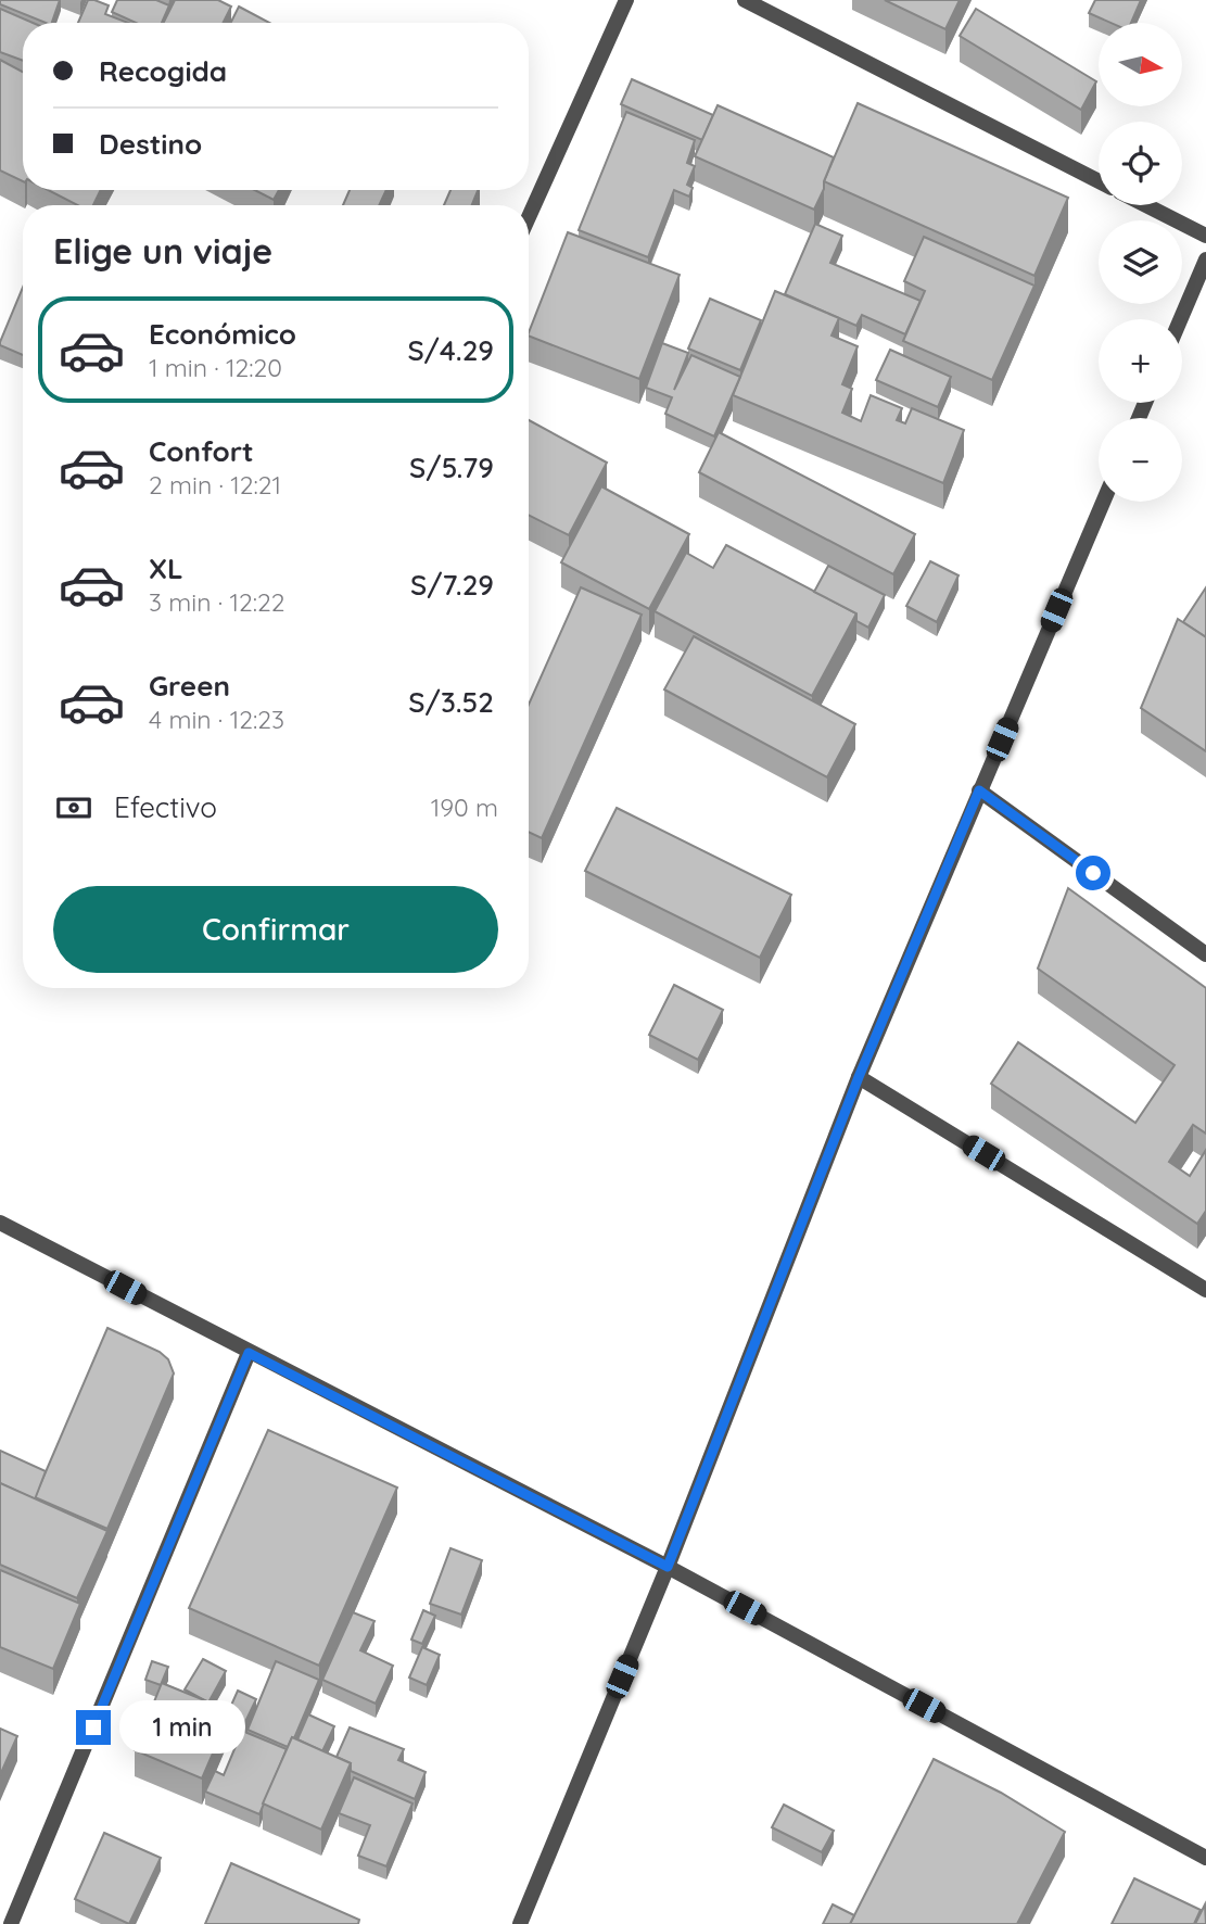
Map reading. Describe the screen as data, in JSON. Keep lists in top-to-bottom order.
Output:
{
  "north": "right",
  "page": {
    "map_buttons": ["+", "−"],
    "banner": ["Recogida", "Destino"],
    "heading": "Elige un viaje",
    "list": [
      {
        "name": "Económico",
        "note": "1 min · 12:20",
        "value": "S/4.29"
      },
      {
        "name": "Confort",
        "note": "2 min · 12:21",
        "value": "S/5.79"
      },
      {
        "name": "XL",
        "note": "3 min · 12:22",
        "value": "S/7.29"
      },
      {
        "name": "Green",
        "note": "4 min · 12:23",
        "value": "S/3.52"
      }
    ],
    "pay": ["Efectivo", "190 m"],
    "buttons": "Confirmar",
    "bubble": "1 min"
  }
}
